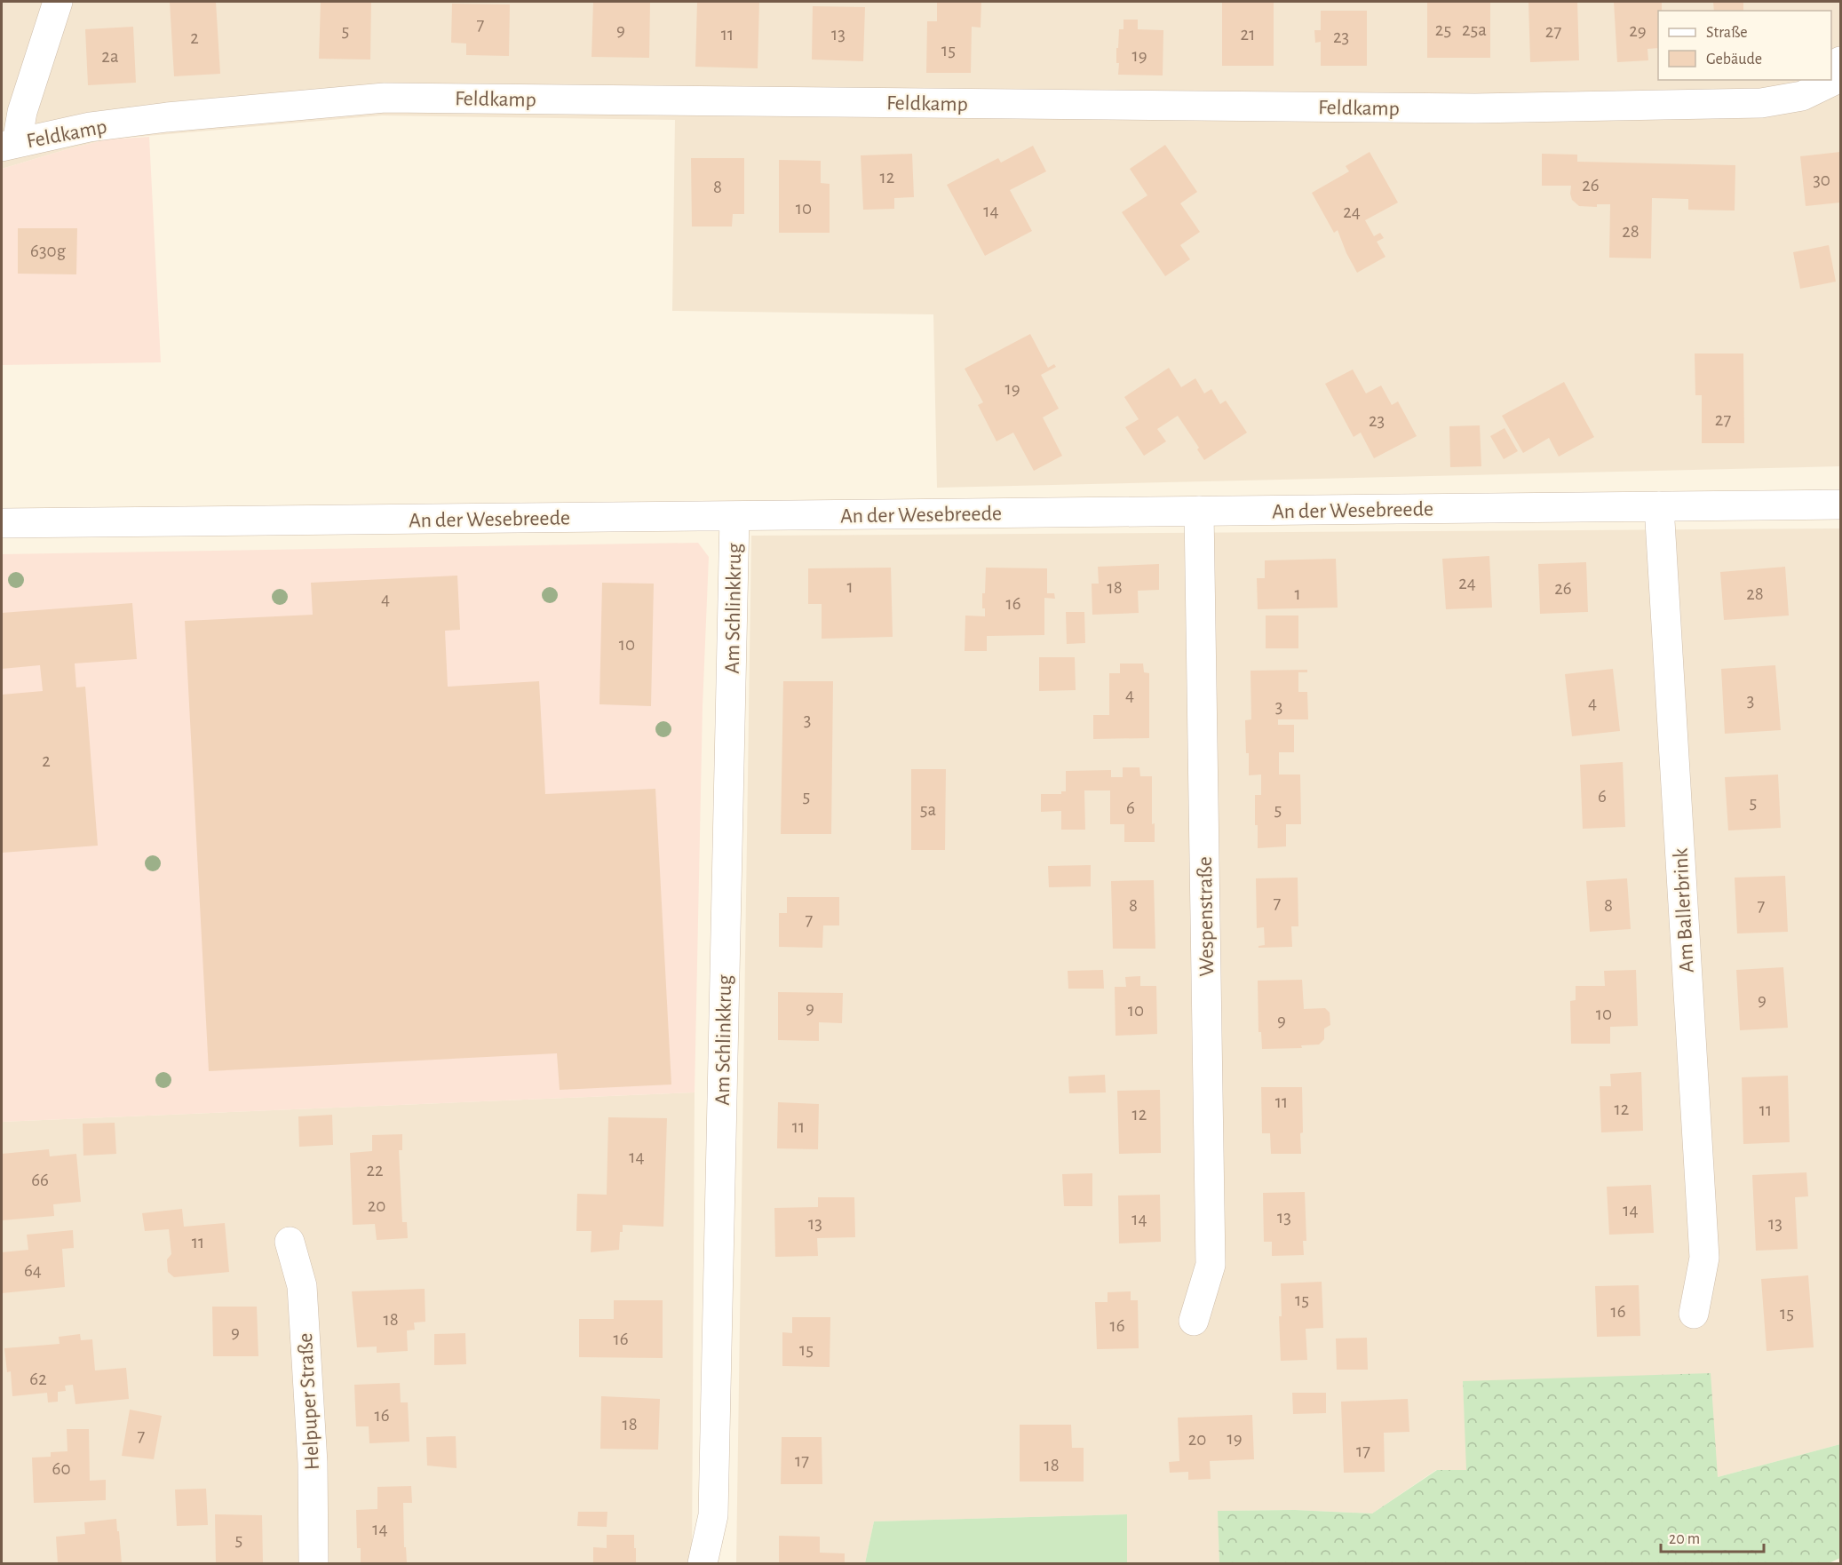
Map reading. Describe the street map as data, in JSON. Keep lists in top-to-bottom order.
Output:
{
  "streets": {
    "street": [
      "Feldkamp",
      "An der Wesebreede",
      "Am Schlinkkrug",
      "Am Ballerbrink",
      "Wespenstraße",
      "Helpuper Straße"
    ]
  },
  "crossings": [
    ["An der Wesebreede", "Am Schlinkkrug"],
    ["An der Wesebreede", "Am Ballerbrink"],
    ["An der Wesebreede", "Wespenstraße"]
  ],
  "house_numbers": [
    "7",
    "9",
    "25",
    "25a",
    "5",
    "29",
    "27",
    "11",
    "13",
    "21",
    "23",
    "2",
    "15",
    "19",
    "2a",
    "12",
    "30",
    "26",
    "8",
    "10",
    "14",
    "24",
    "28",
    "630g",
    "19",
    "27",
    "23",
    "24",
    "1",
    "18",
    "26",
    "1",
    "28",
    "4",
    "16",
    "10",
    "4",
    "3",
    "4",
    "3",
    "3",
    "2",
    "5",
    "6",
    "5",
    "6",
    "5a",
    "5",
    "7",
    "8",
    "8",
    "7",
    "7",
    "9",
    "9",
    "10",
    "10",
    "9",
    "11",
    "12",
    "11",
    "12",
    "11",
    "14",
    "22",
    "66",
    "20",
    "14",
    "13",
    "14",
    "13",
    "13",
    "11",
    "64",
    "15",
    "16",
    "15",
    "18",
    "16",
    "9",
    "16",
    "15",
    "62",
    "16",
    "18",
    "7",
    "19",
    "20",
    "17",
    "17",
    "18",
    "60",
    "14",
    "5"
  ],
  "legend": ["Straße", "Gebäude"],
  "scale_bar": "20 m"
}
